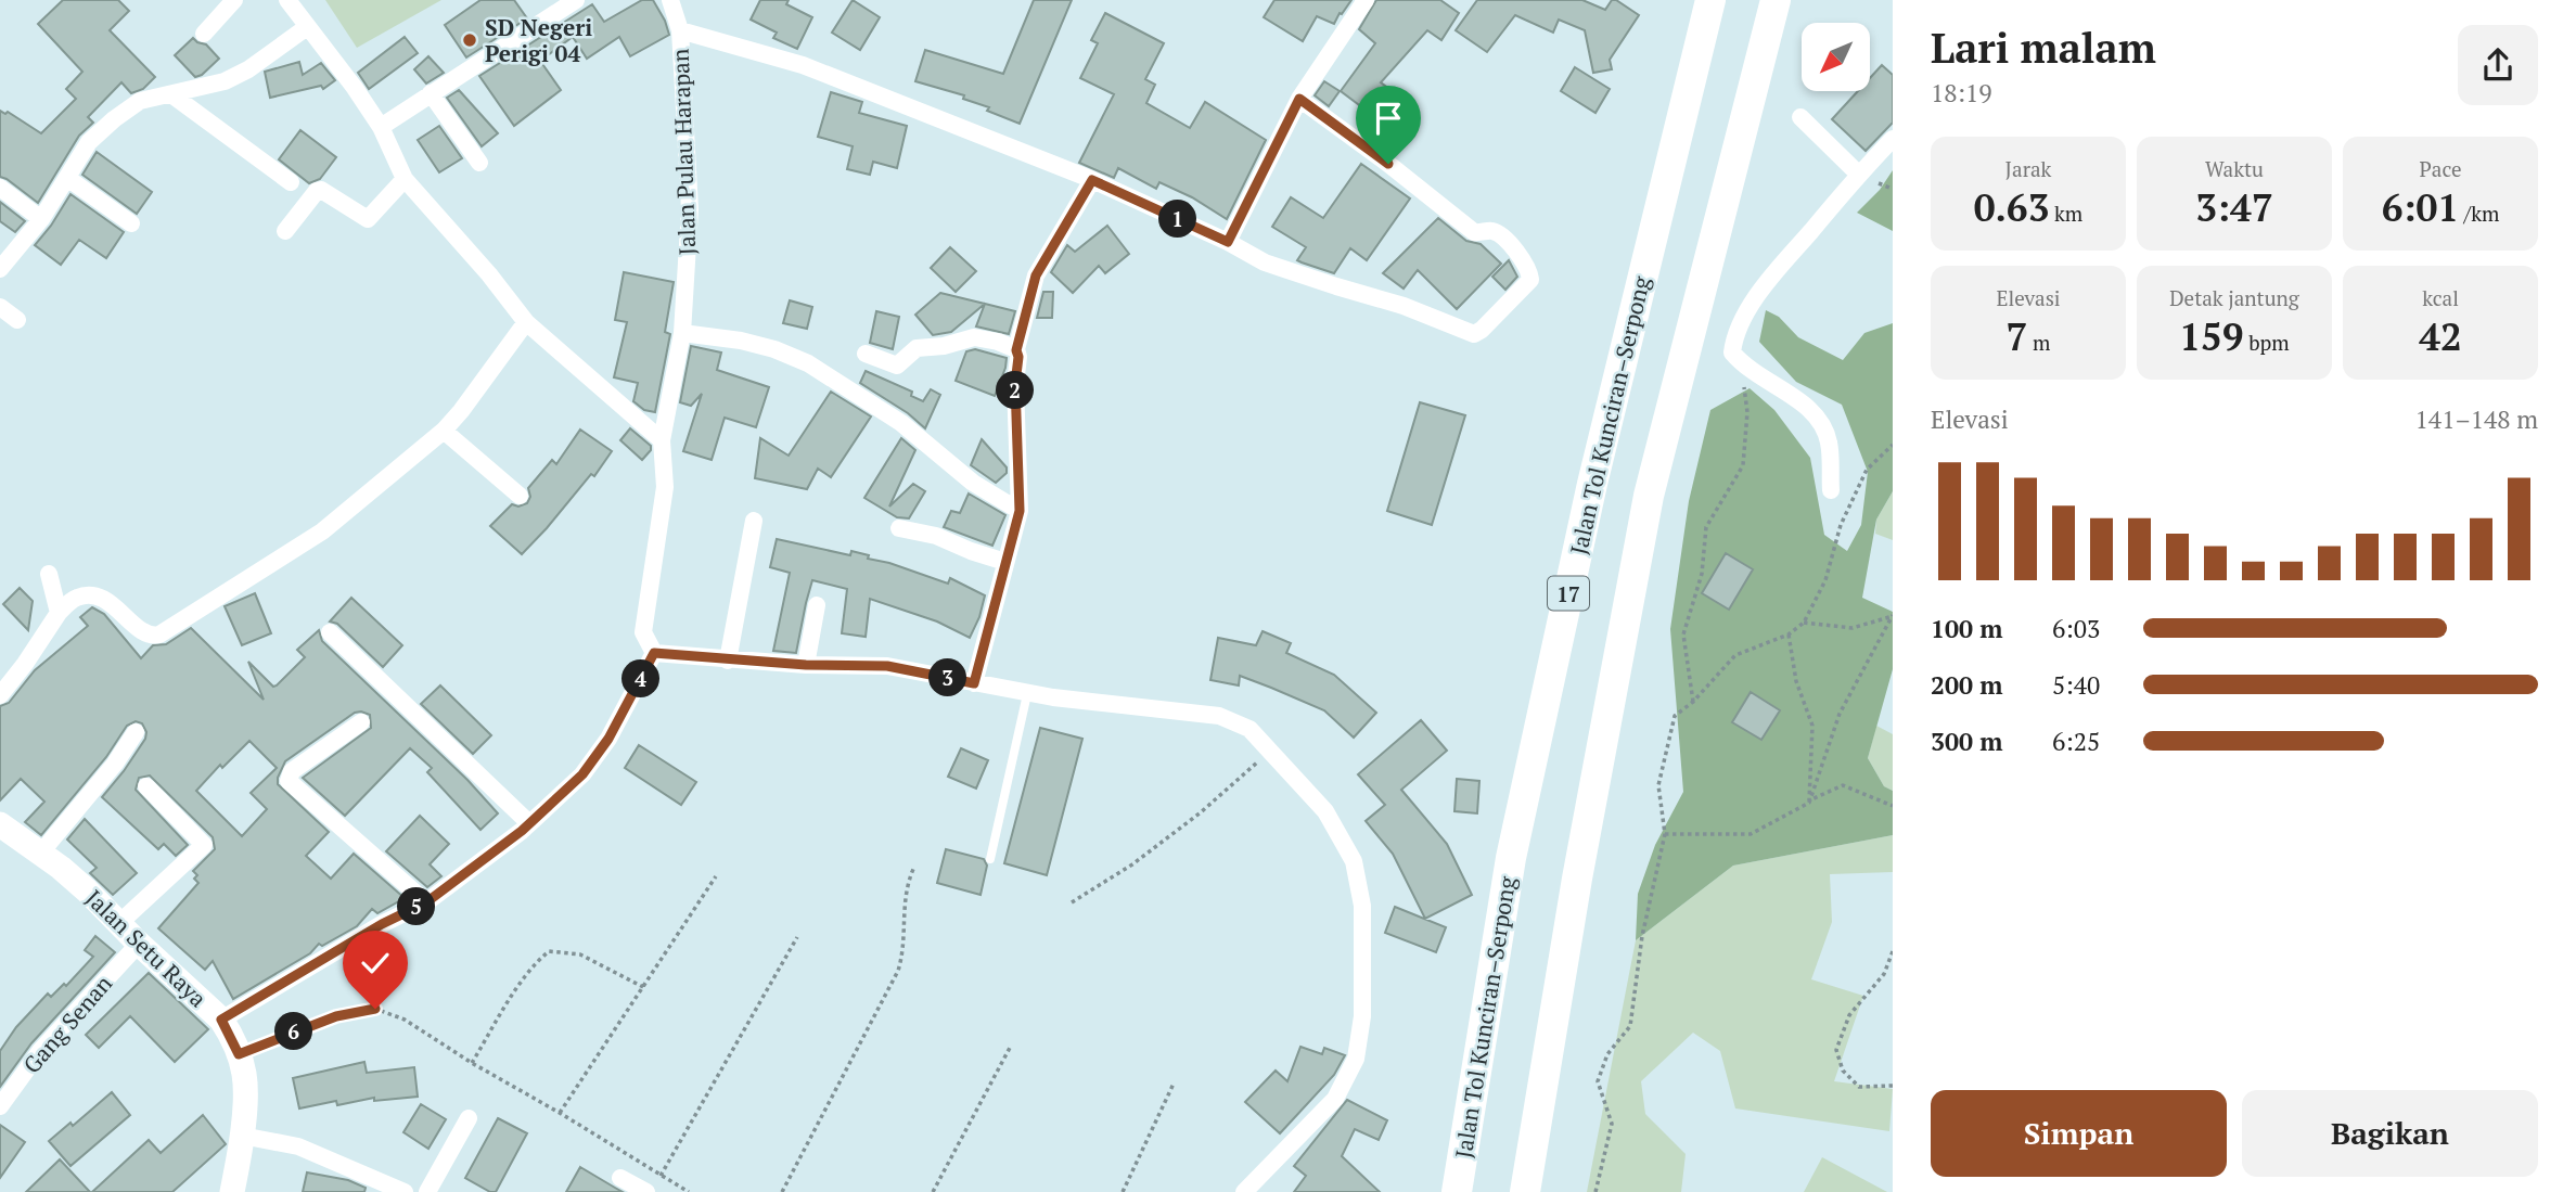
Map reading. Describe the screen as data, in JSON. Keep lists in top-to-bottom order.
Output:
{
  "streets": {
    "highway": ["Jalan Tol Kunciran–Serpong", "17"],
    "street": ["Jalan Pulau Harapan", "Jalan Setu Raya", "Gang Senan"]
  },
  "crossings": [
    ["Jalan Setu Raya", "Gang Senan"]
  ],
  "places": ["SD Negeri Perigi 04"],
  "north": "bottom left",
  "page": {
    "heading": ["Lari malam", "18:19"],
    "stats": [
      ["Jarak", "0.63 km"],
      ["Waktu", "3:47"],
      ["Pace", "6:01 /km"],
      ["Elevasi", "7 m"],
      ["Detak jantung", "159 bpm"],
      ["kcal", "42"]
    ],
    "pins": [
      "1",
      "2",
      "3",
      "4",
      "5",
      "6"
    ],
    "chart": ["Elevasi", "141–148 m"],
    "list": [
      {
        "name": "100 m",
        "note": "6:03"
      },
      {
        "name": "200 m",
        "note": "5:40"
      },
      {
        "name": "300 m",
        "note": "6:25"
      }
    ],
    "buttons": ["Simpan", "Bagikan"]
  }
}
